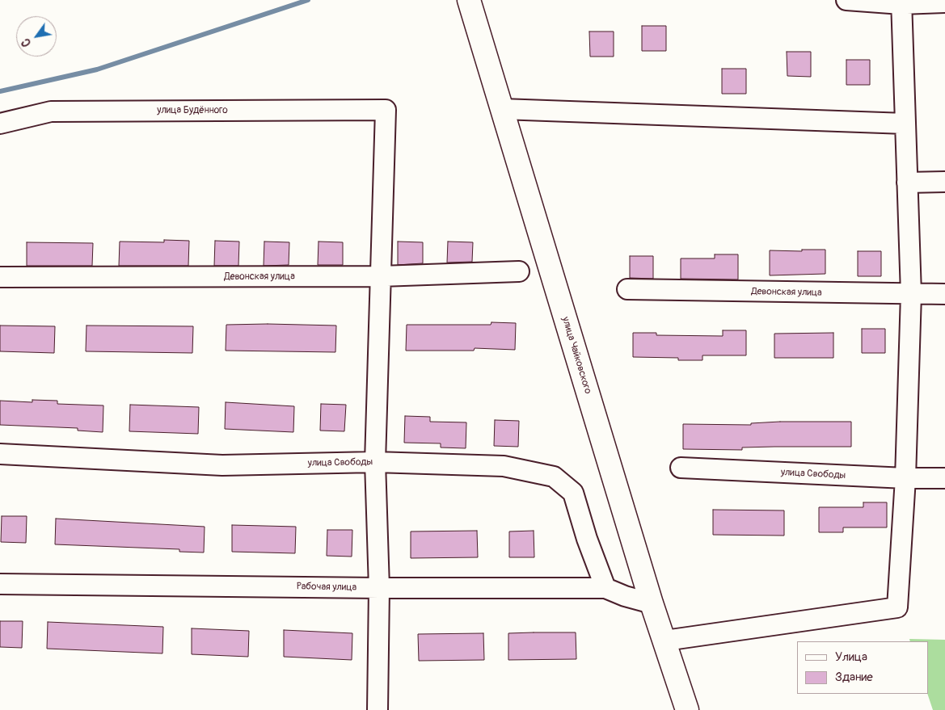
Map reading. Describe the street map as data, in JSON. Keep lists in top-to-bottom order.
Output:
{
  "streets": {
    "main road": ["улица Чайковского"],
    "street": [
      "улица Будённого",
      "Девонская улица",
      "улица Свободы",
      "Рабочая улица"
    ]
  },
  "crossings": [
    ["улица Будённого", "Девонская улица"],
    ["улица Чайковского", "Рабочая улица"],
    ["улица Свободы", "Рабочая улица"]
  ],
  "legend": ["Улица", "Здание"],
  "north": "bottom left"
}
